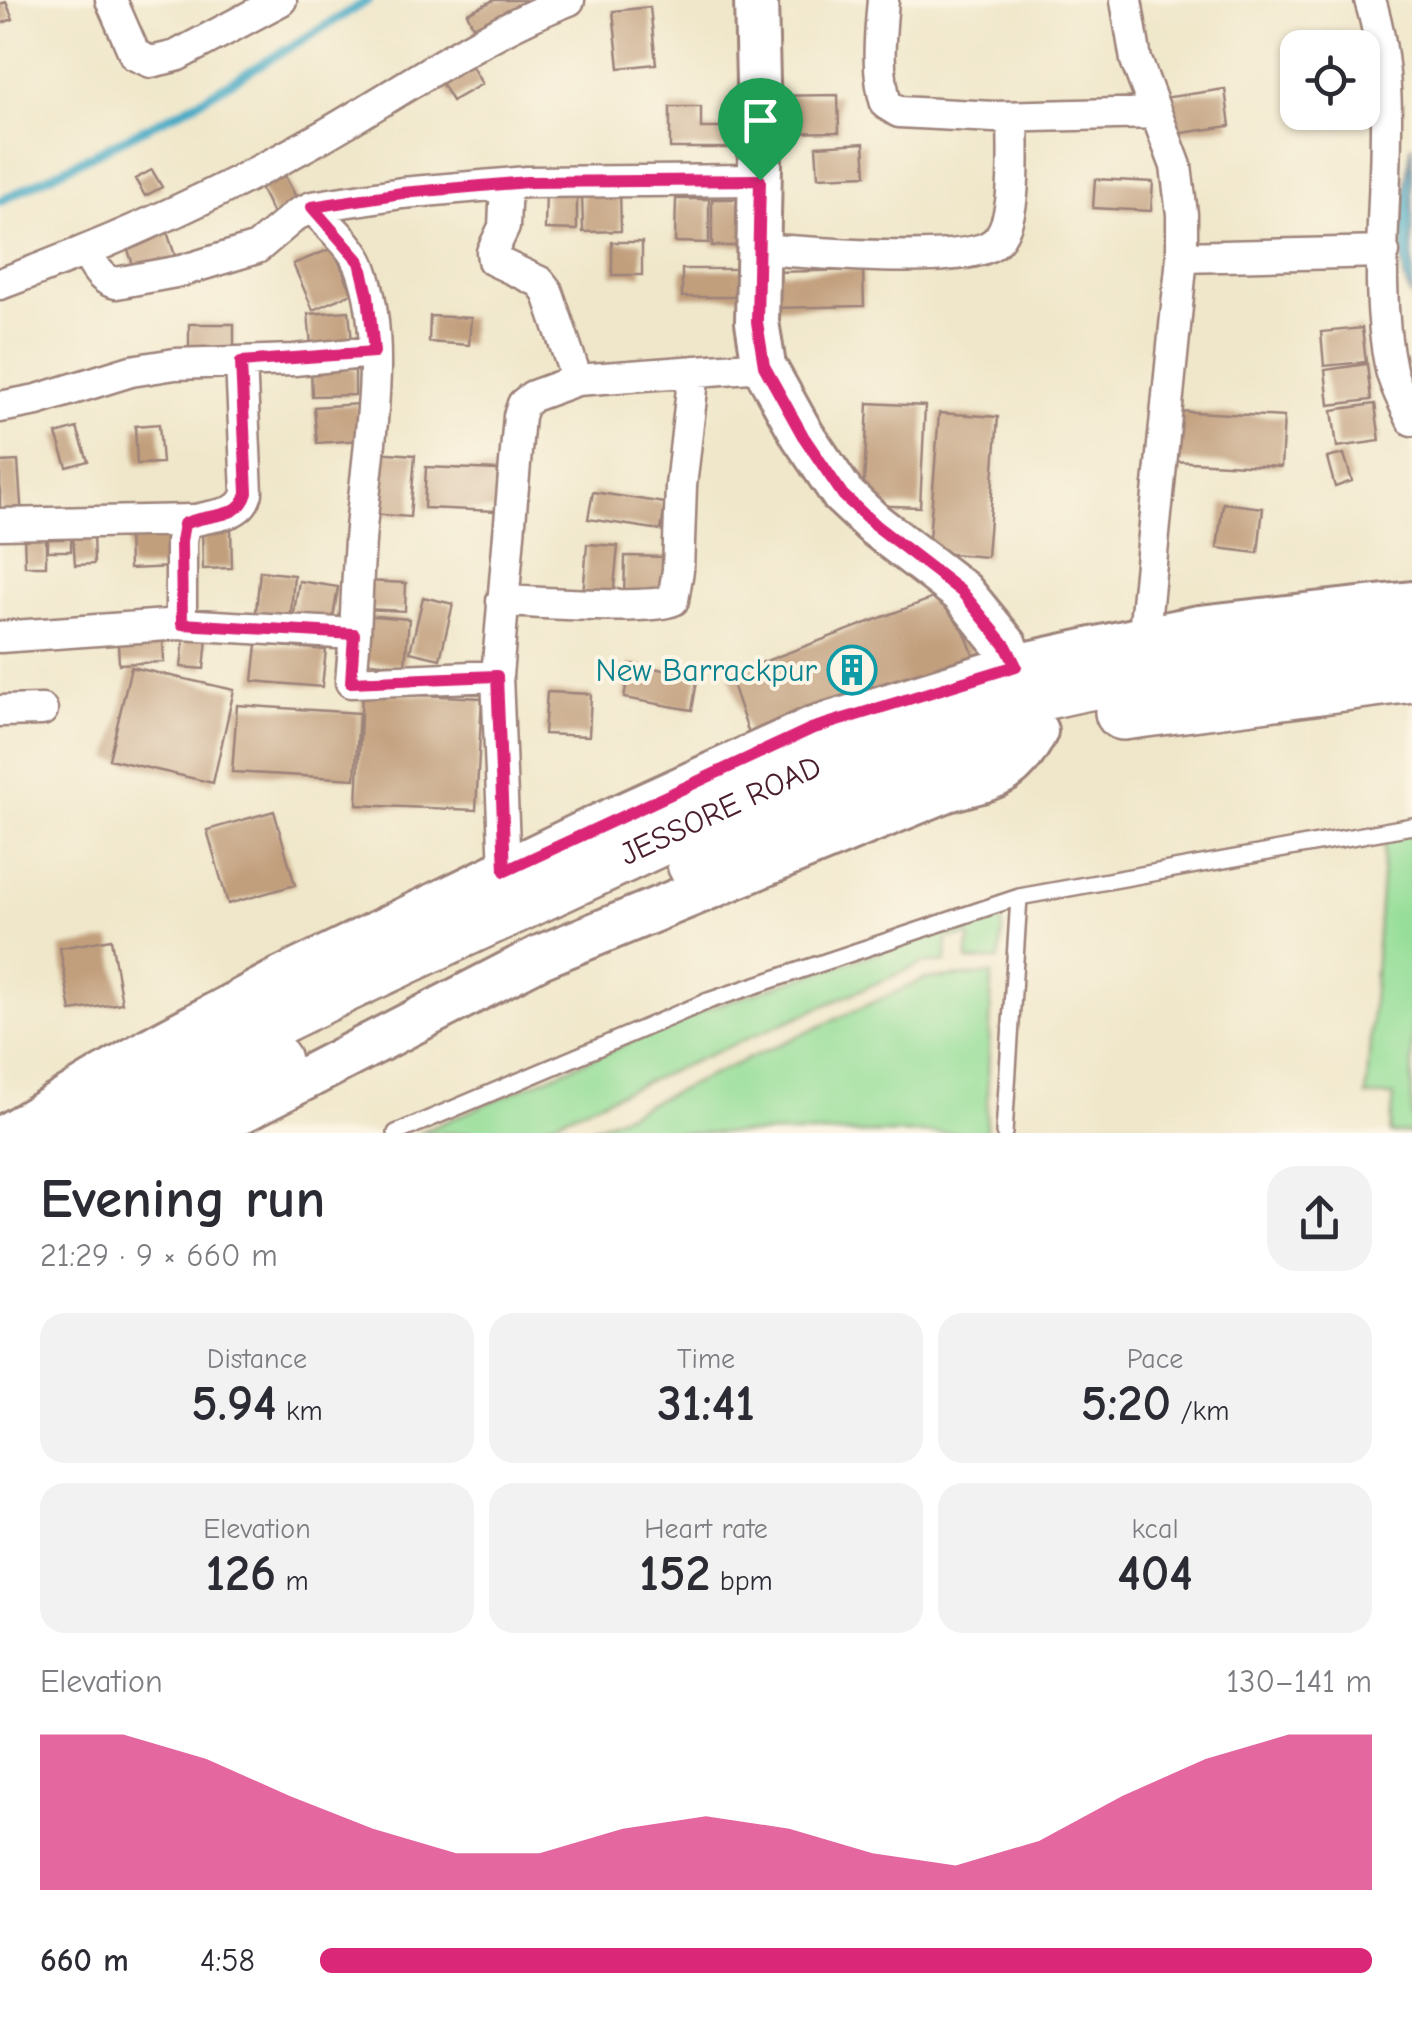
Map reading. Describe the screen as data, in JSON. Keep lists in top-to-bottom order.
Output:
{
  "streets": {
    "highway": ["JESSORE ROAD"]
  },
  "places": {
    "building": ["New Barrackpur"]
  },
  "page": {
    "heading": ["Evening run", "21:29 · 9 × 660 m"],
    "stats": [
      ["Distance", "5.94 km"],
      ["Time", "31:41"],
      ["Pace", "5:20 /km"],
      ["Elevation", "126 m"],
      ["Heart rate", "152 bpm"],
      ["kcal", "404"]
    ],
    "chart": ["Elevation", "130–141 m"],
    "list": [
      {
        "name": "660 m",
        "note": "4:58"
      }
    ]
  }
}
